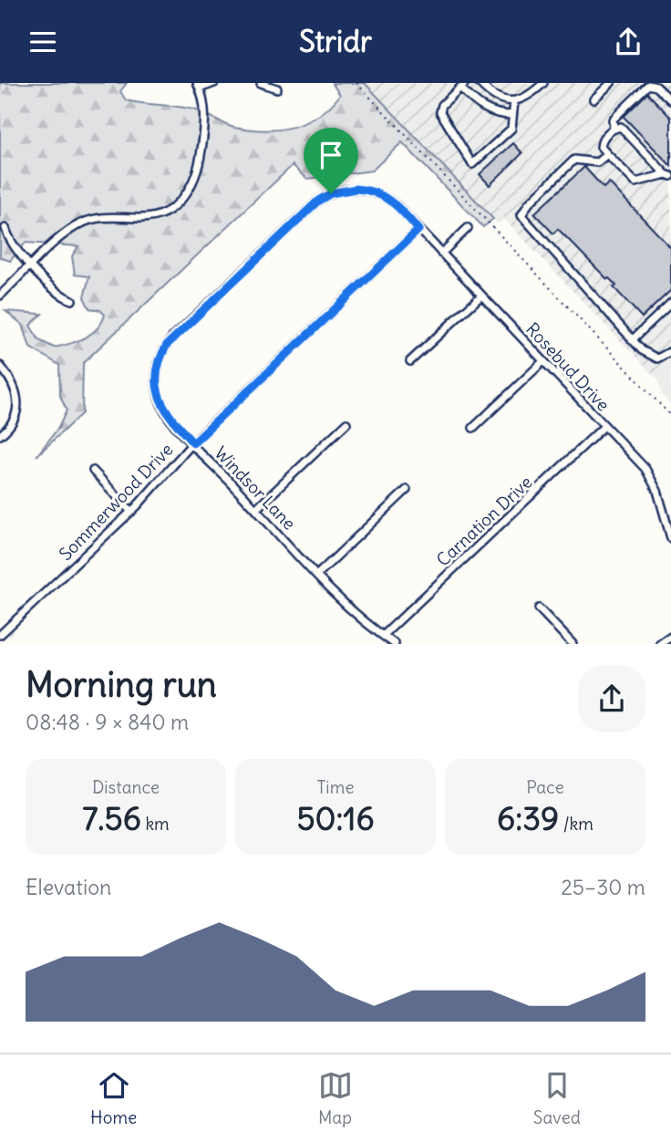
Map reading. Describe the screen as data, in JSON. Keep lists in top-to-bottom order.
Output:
{
  "streets": {
    "street": [
      "Rosebud Drive",
      "Windsor Lane",
      "Sommerwood Drive",
      "Carnation Drive"
    ]
  },
  "crossings": [
    ["Rosebud Drive", "Windsor Lane"],
    ["Rosebud Drive", "Sommerwood Drive"],
    ["Rosebud Drive", "Carnation Drive"],
    ["Windsor Lane", "Sommerwood Drive"],
    ["Windsor Lane", "Carnation Drive"]
  ],
  "page": {
    "header": "Stridr",
    "heading": ["Morning run", "08:48 · 9 × 840 m"],
    "stats": [
      ["Distance", "7.56 km"],
      ["Time", "50:16"],
      ["Pace", "6:39 /km"]
    ],
    "chart": ["Elevation", "25–30 m"],
    "tabs": ["Home", "Map", "Saved"]
  }
}
